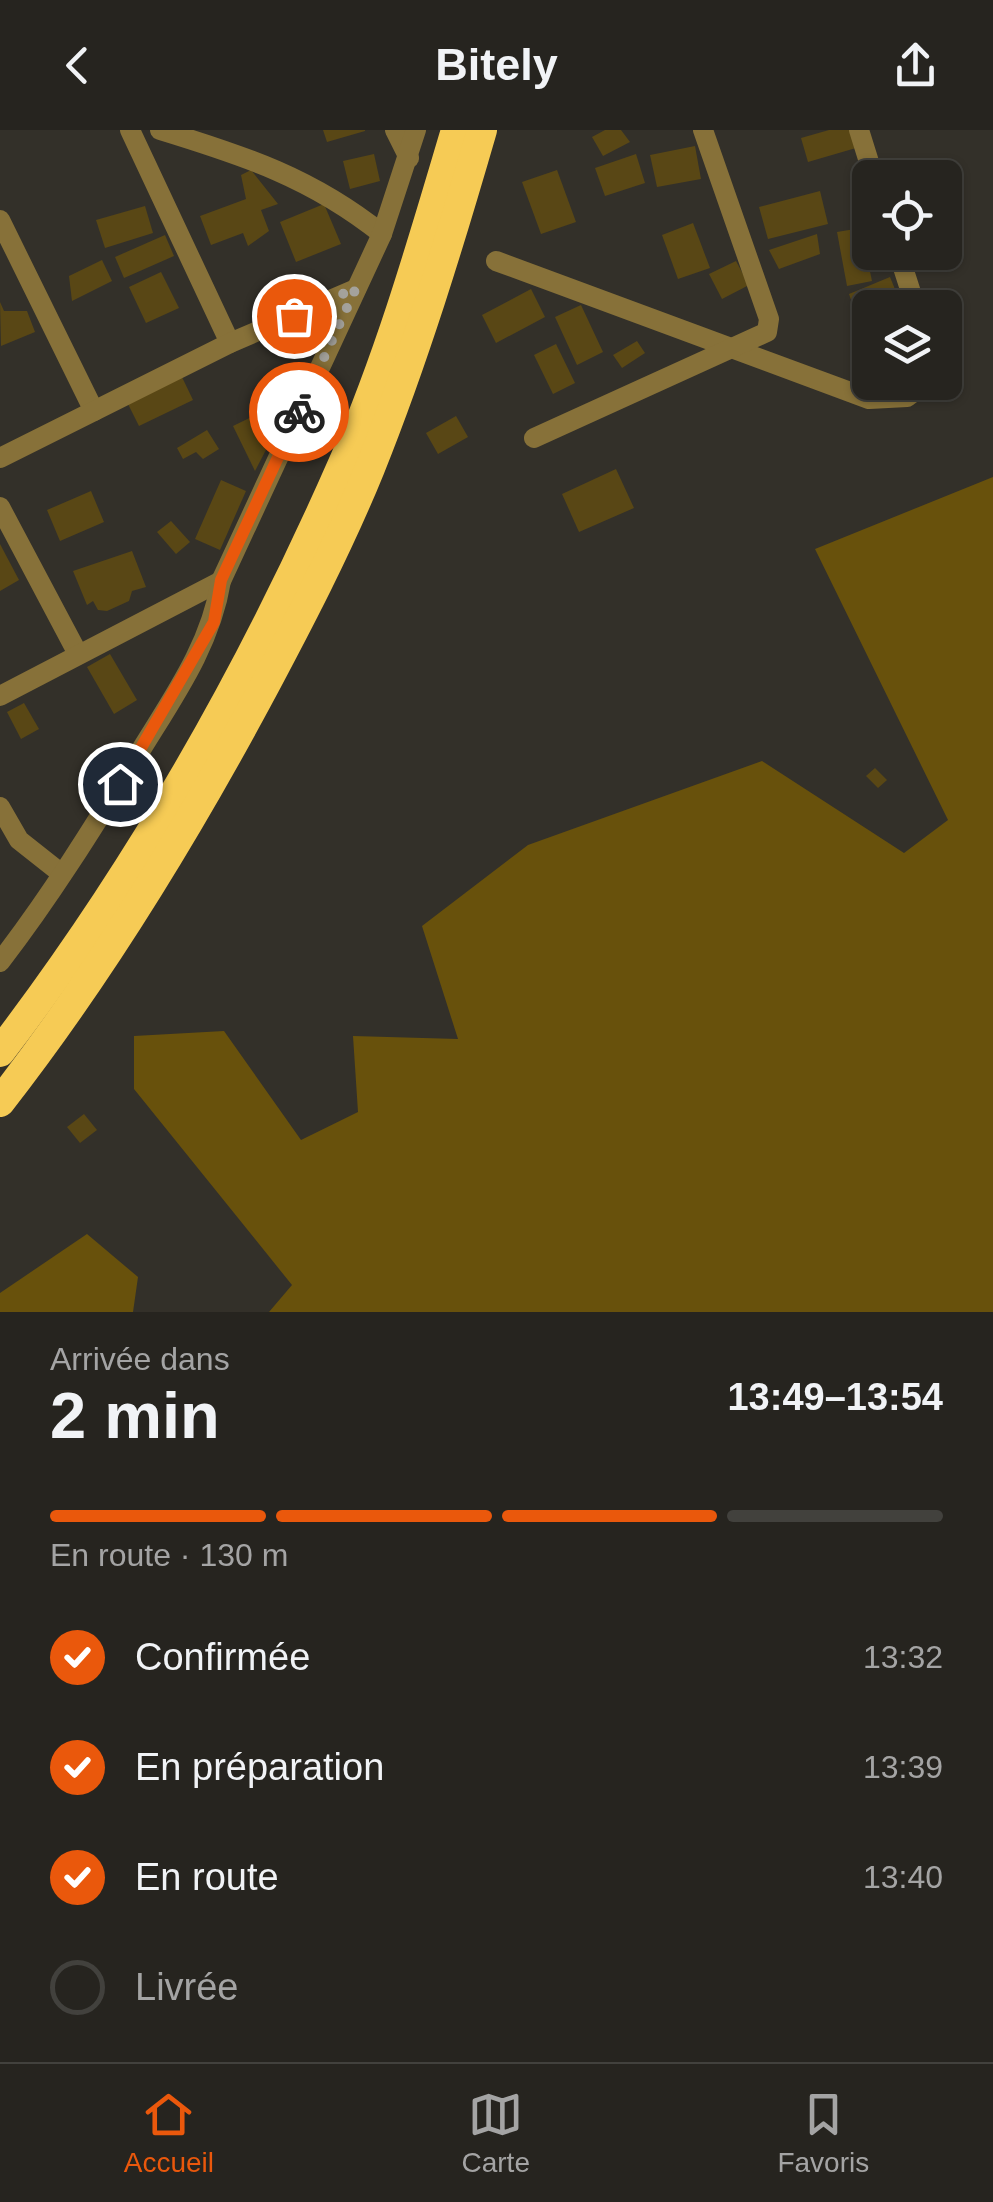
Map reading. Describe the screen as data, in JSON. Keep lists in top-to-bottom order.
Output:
{
  "page": {
    "header": "Bitely",
    "heading": ["2 min", "Arrivée dans", "13:49–13:54"],
    "bar": "En route · 130 m",
    "list": [
      ["Confirmée", "13:32"],
      ["En préparation", "13:39"],
      ["En route", "13:40"],
      "Livrée"
    ],
    "tabs": ["Accueil", "Carte", "Favoris"]
  }
}
